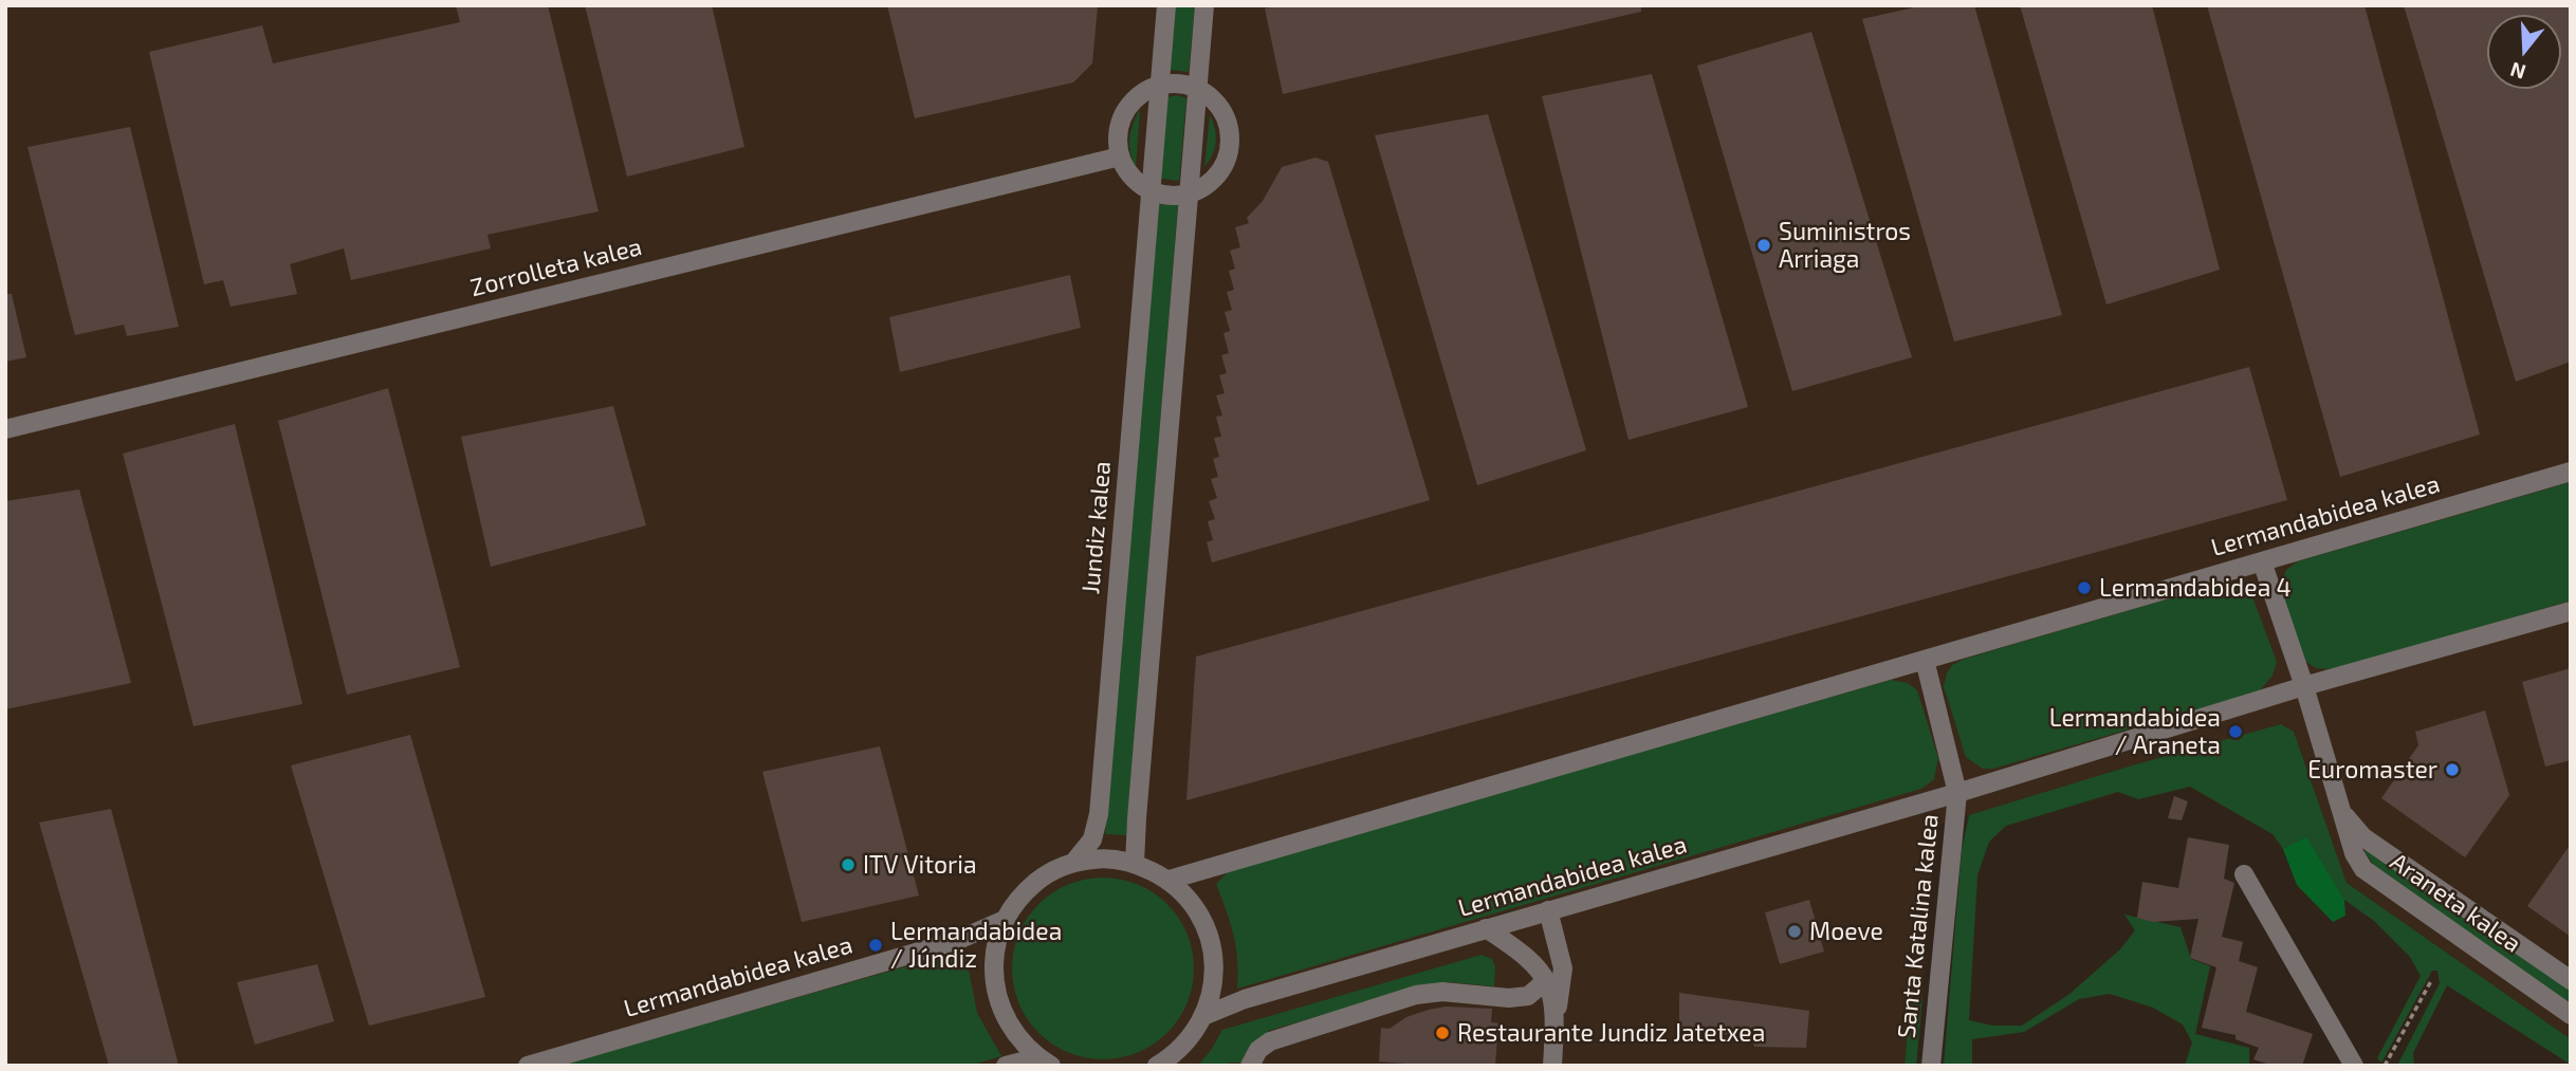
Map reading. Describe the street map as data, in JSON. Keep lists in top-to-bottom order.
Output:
{
  "streets": {
    "street": [
      "Zorrolleta kalea",
      "Lermandabidea kalea",
      "Jundiz kalea",
      "Araneta kalea",
      "Santa Katalina kalea"
    ]
  },
  "crossings": [
    ["Lermandabidea kalea", "Araneta kalea"],
    ["Lermandabidea kalea", "Santa Katalina kalea"]
  ],
  "places": [
    "Suministros Arriaga",
    "Lermandabidea 4",
    "Lermandabidea / Araneta",
    "Euromaster",
    "ITV Vitoria",
    "Moeve",
    "Lermandabidea / Júndiz",
    "Restaurante Jundiz Jatetxea"
  ],
  "north": "bottom"
}
